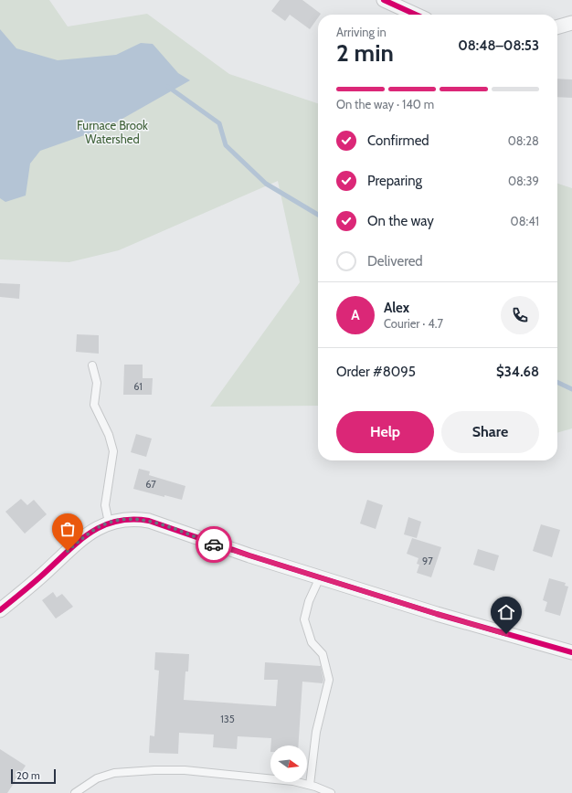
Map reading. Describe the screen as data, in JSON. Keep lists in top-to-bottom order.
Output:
{
  "parks": ["Furnace Brook Watershed"],
  "house_numbers": [
    "61",
    "67",
    "97",
    "135"
  ],
  "scale_bar": "20 m",
  "north": "right",
  "page": {
    "heading": ["2 min", "Arriving in", "08:48–08:53"],
    "panel": [
      "Alex",
      "Courier · 4.7",
      "Order #8095",
      "$34.68"
    ],
    "bar": "On the way · 140 m",
    "list": [
      ["Confirmed", "08:28"],
      ["Preparing", "08:39"],
      ["On the way", "08:41"],
      "Delivered"
    ],
    "round": "A",
    "buttons": ["Help", "Share"],
    "scale": "20 m"
  }
}
